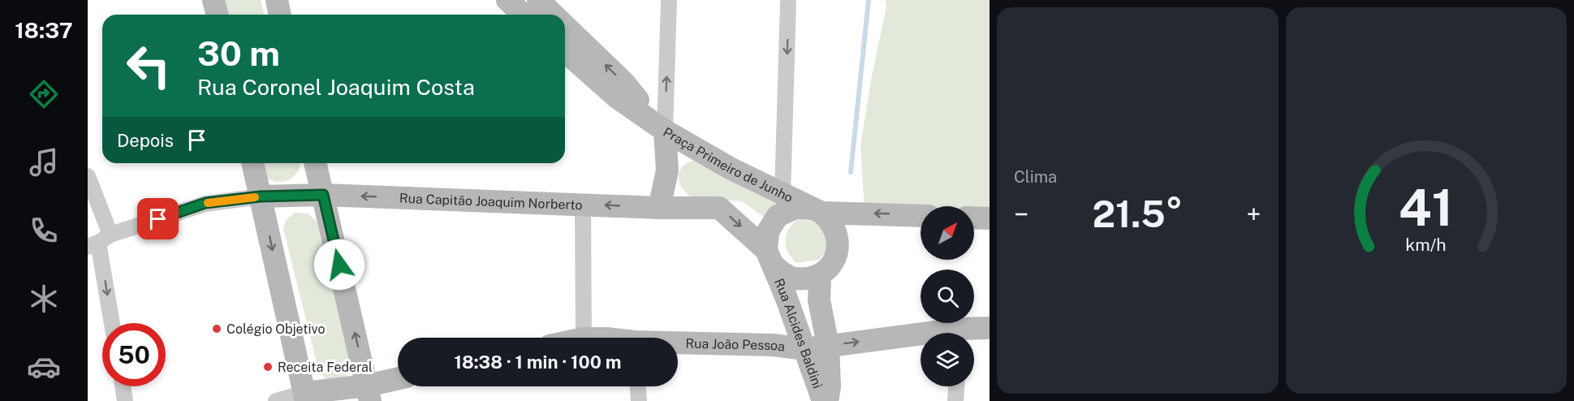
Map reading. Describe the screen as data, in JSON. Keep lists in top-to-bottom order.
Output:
{
  "streets": {
    "main road": [
      "Praça Primeiro de Junho",
      "Rua Capitão Joaquim Norberto",
      "Rua Alcides Baldini",
      "Rua João Pessoa"
    ]
  },
  "crossings": [
    ["Praça Primeiro de Junho", "Rua Capitão Joaquim Norberto"],
    ["Praça Primeiro de Junho", "Rua Alcides Baldini"],
    ["Rua Alcides Baldini", "Rua João Pessoa"]
  ],
  "one_way": ["Rua Capitão Joaquim Norberto"],
  "places": ["Colégio Objetivo", "Receita Federal"],
  "north": "top right",
  "page": {
    "tabs": "18:37",
    "tile": "Clima",
    "turn": ["30 m", "Rua Coronel Joaquim Costa"],
    "then": "Depois",
    "heat": ["−", "21.5°", "+"],
    "limit": "50",
    "trip": "18:38 · 1 min · 100 m",
    "gauge": ["41", "km/h"]
  }
}
